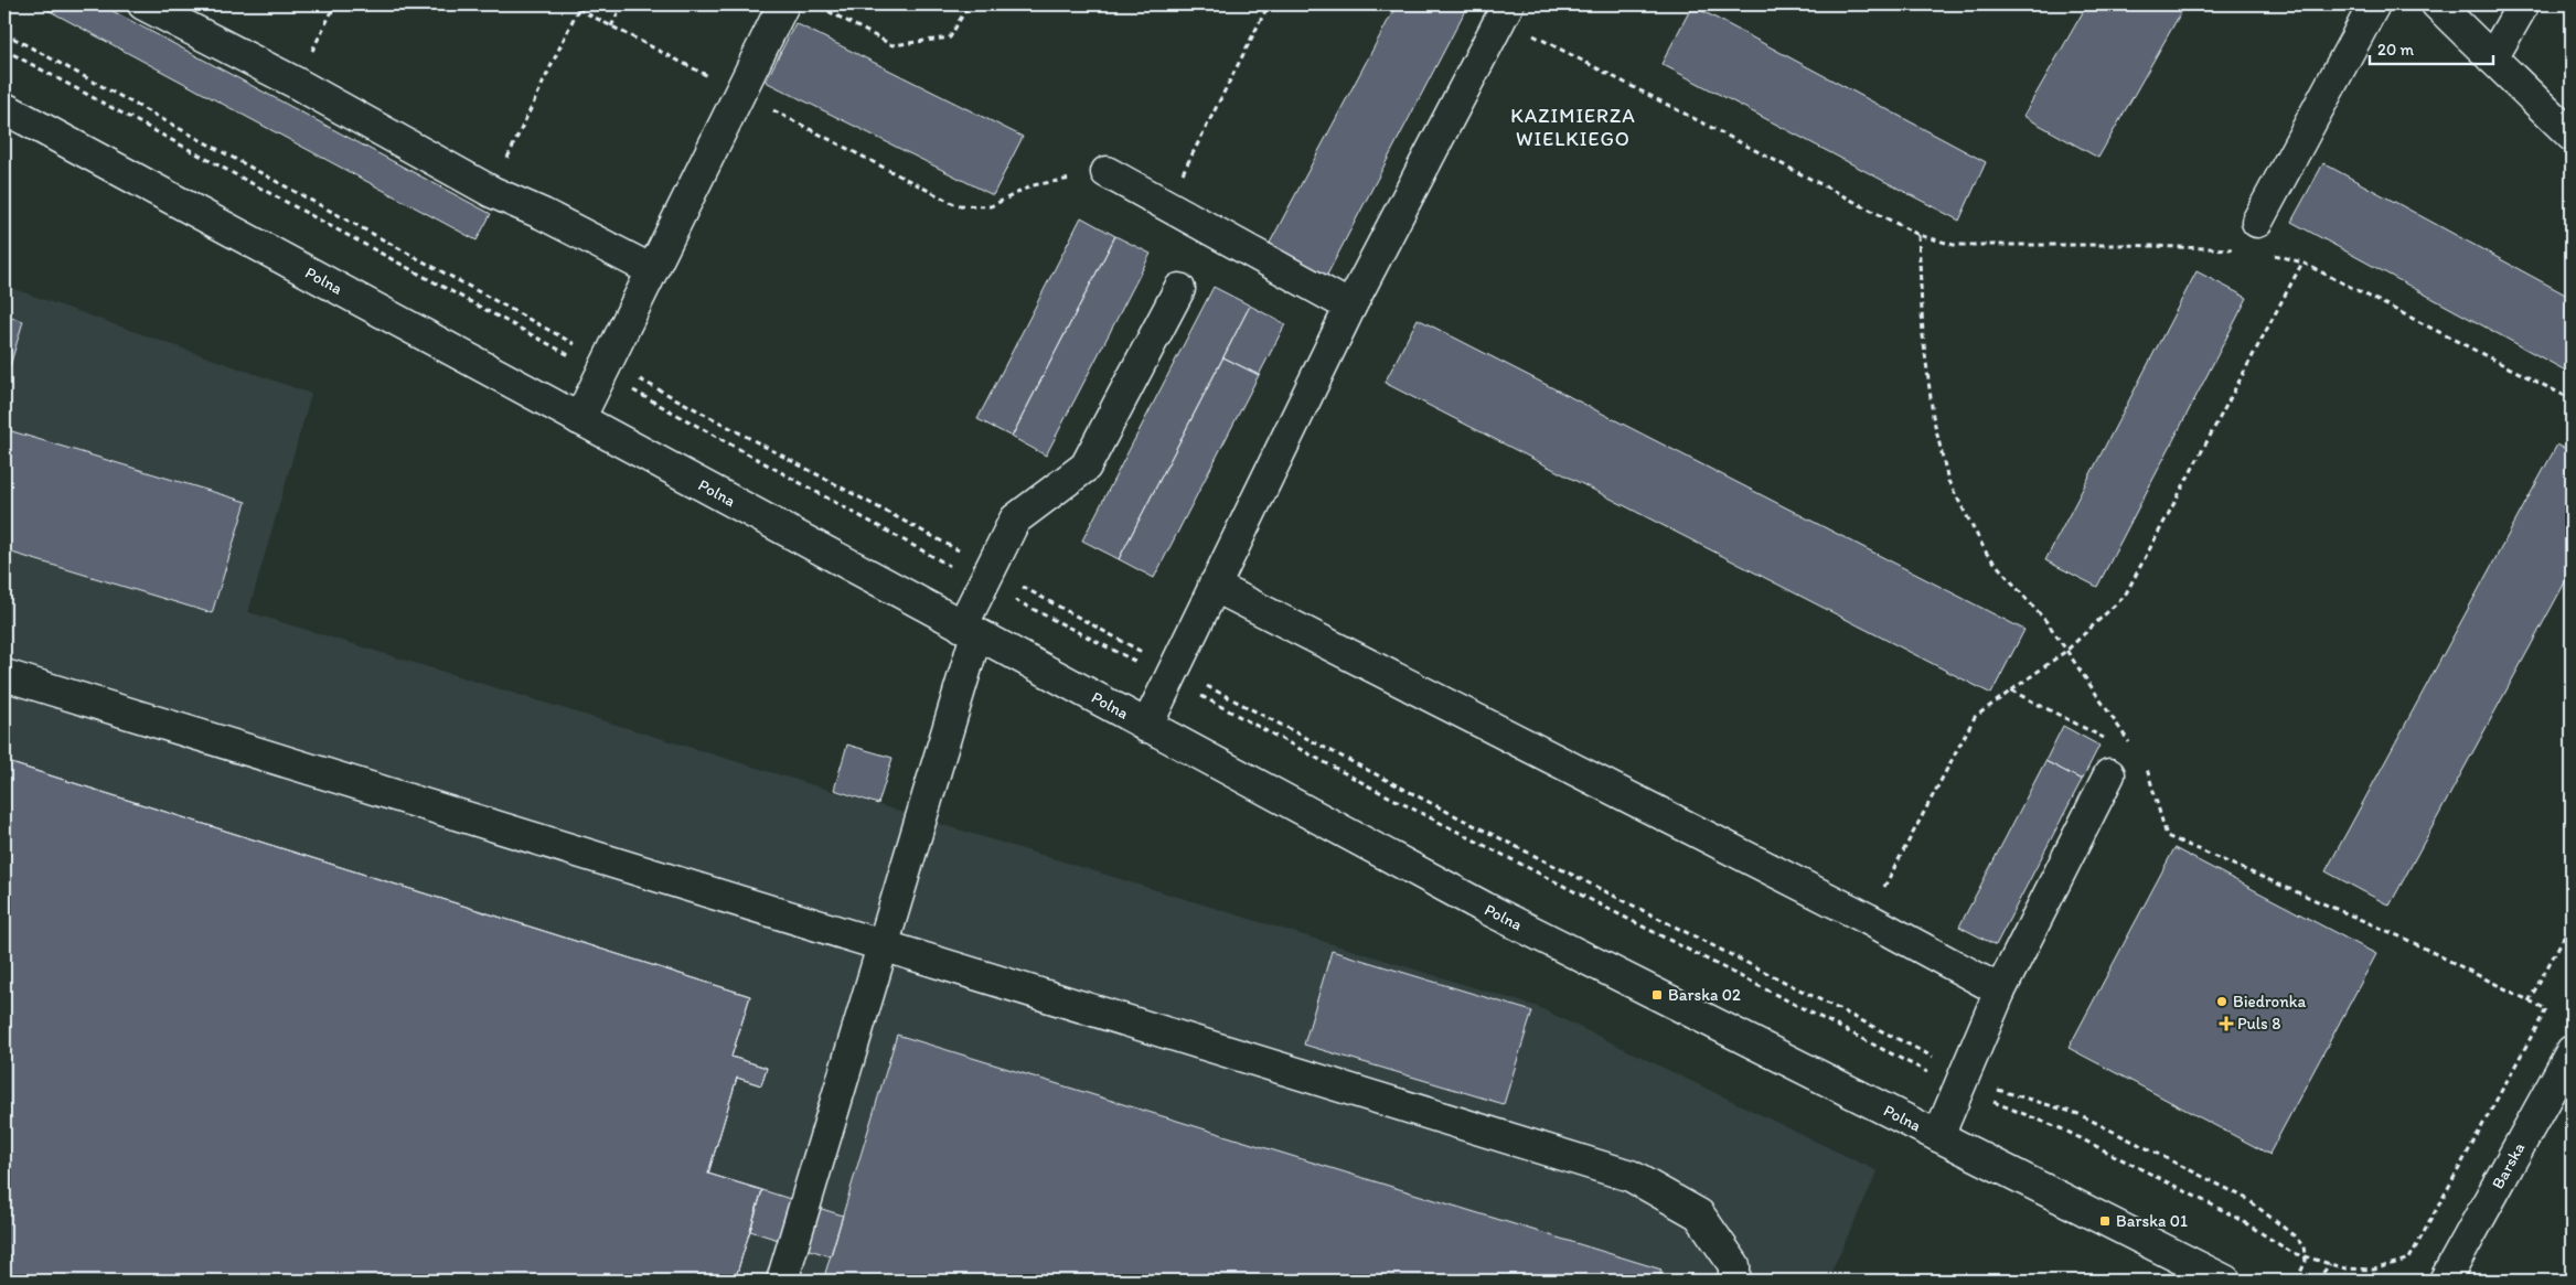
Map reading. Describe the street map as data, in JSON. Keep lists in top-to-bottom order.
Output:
{
  "streets": {
    "street": ["Polna", "Barska"]
  },
  "districts": ["KAZIMIERZA WIELKIEGO"],
  "places": {
    "transit": ["Barska 02", "Barska 01"],
    "other": ["Biedronka"],
    "health": ["Puls 8"]
  },
  "scale_bar": "20 m"
}
